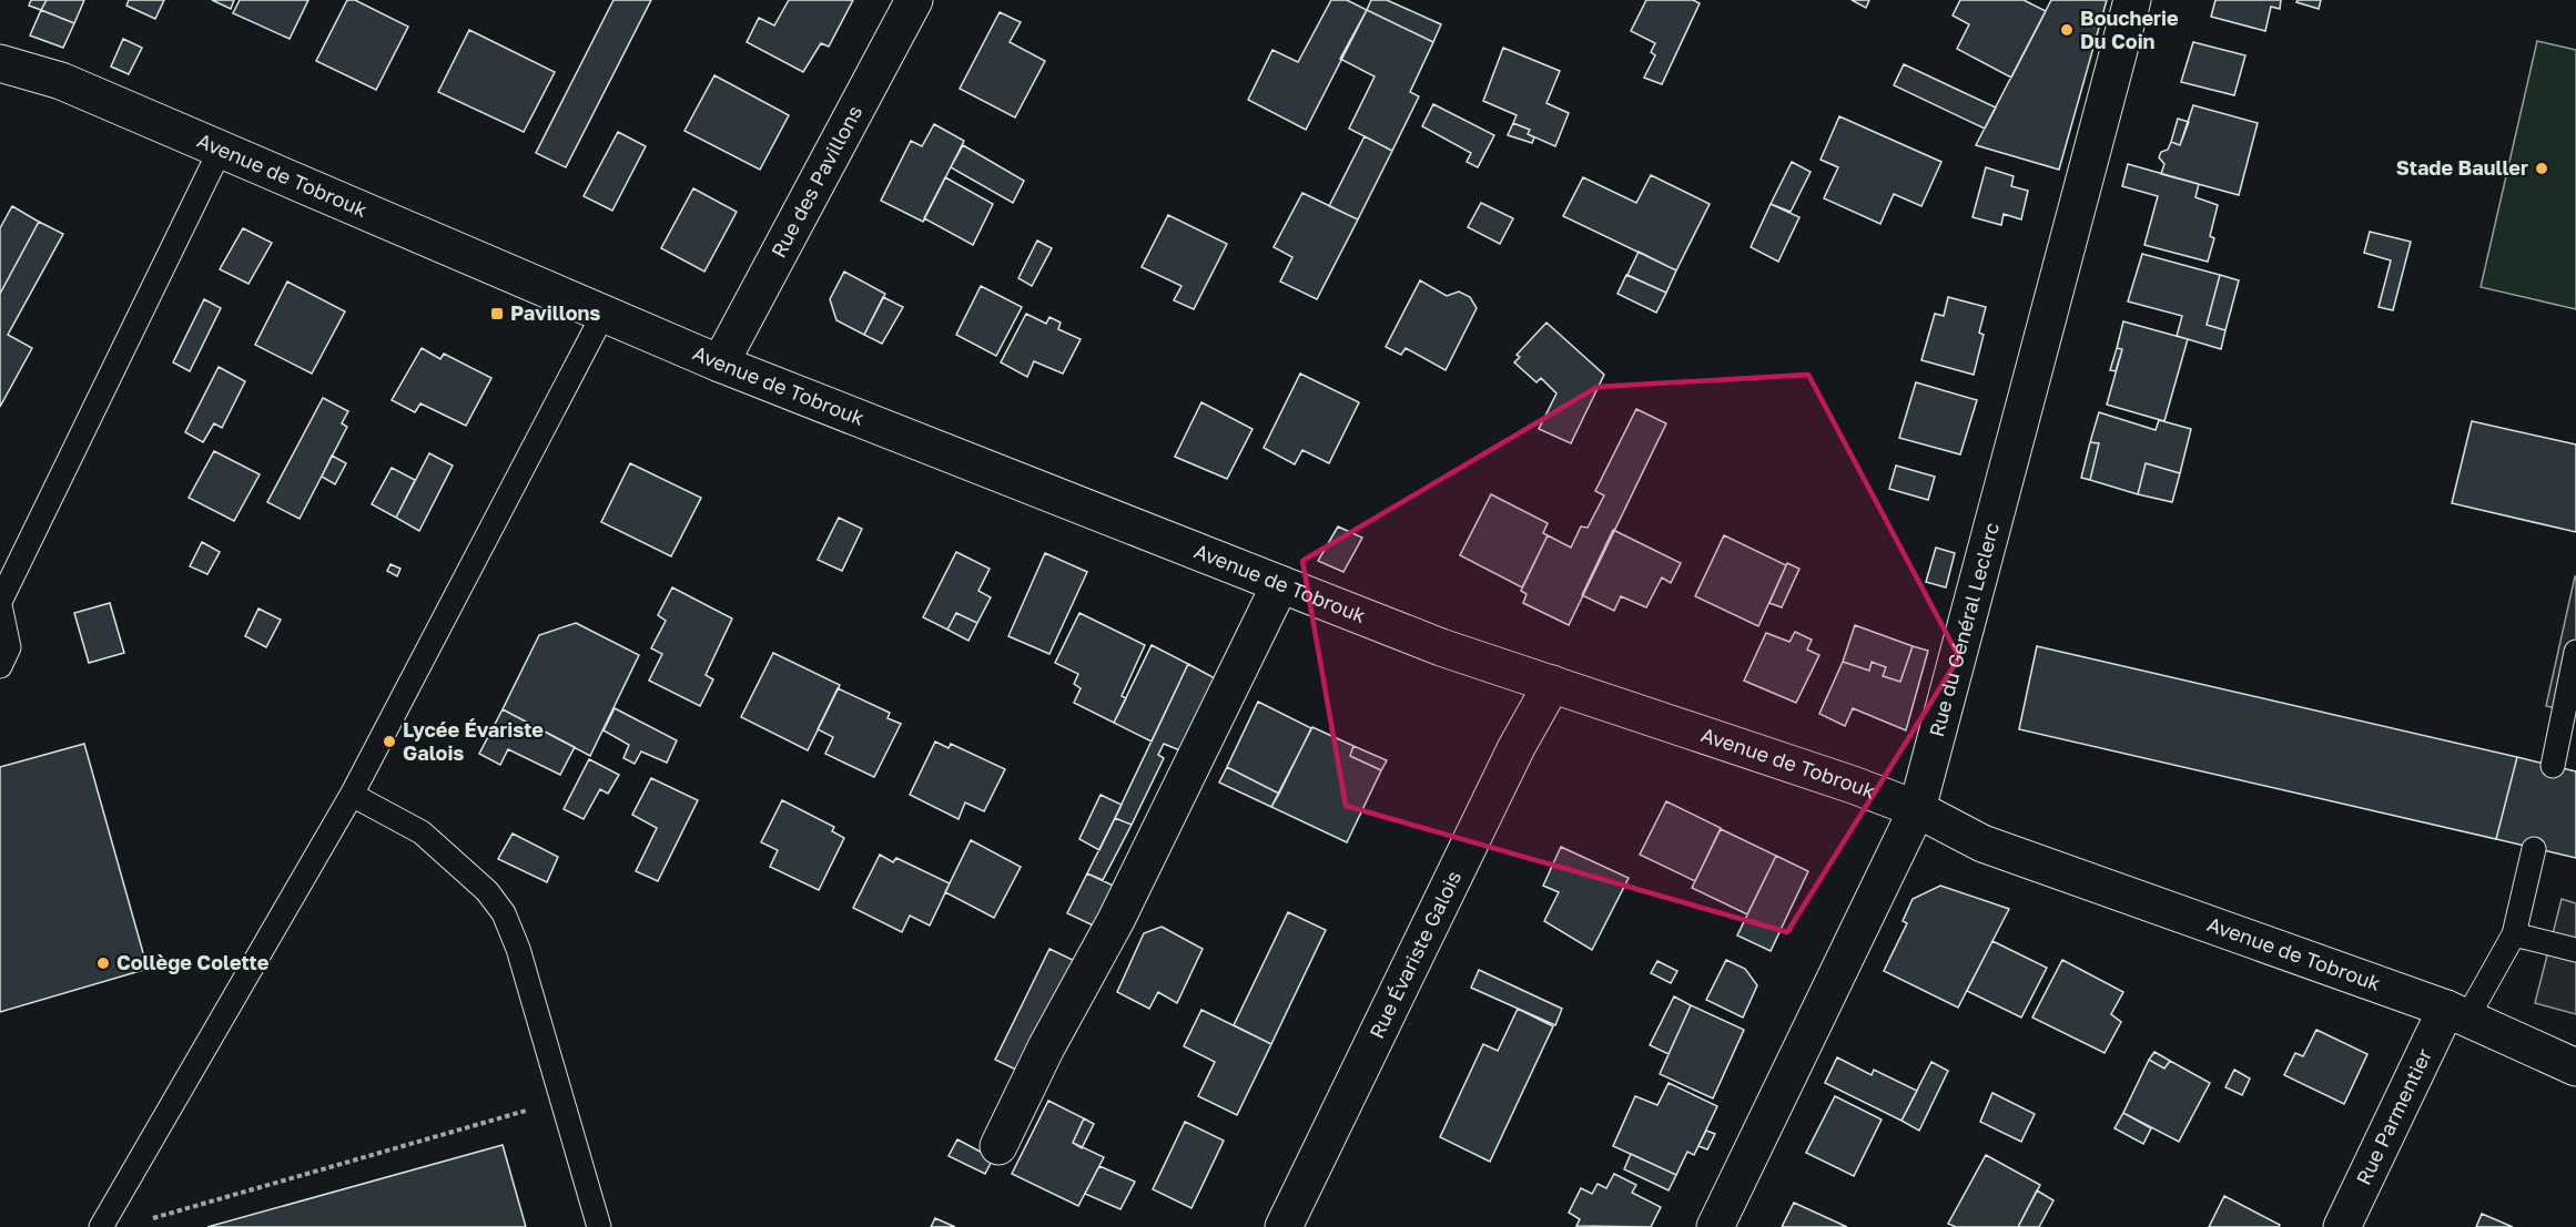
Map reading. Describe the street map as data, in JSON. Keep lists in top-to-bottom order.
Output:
{
  "streets": {
    "street": [
      "Avenue de Tobrouk",
      "Rue des Pavillons",
      "Rue du Général Leclerc",
      "Rue Évariste Galois",
      "Rue Parmentier"
    ]
  },
  "crossings": [
    ["Avenue de Tobrouk", "Rue des Pavillons"],
    ["Avenue de Tobrouk", "Rue du Général Leclerc"],
    ["Avenue de Tobrouk", "Rue Évariste Galois"],
    ["Avenue de Tobrouk", "Rue Parmentier"]
  ],
  "places": {
    "other": [
      "Boucherie Du Coin",
      "Stade Bauller",
      "Lycée Évariste Galois",
      "Collège Colette"
    ],
    "transit": ["Pavillons"]
  }
}
